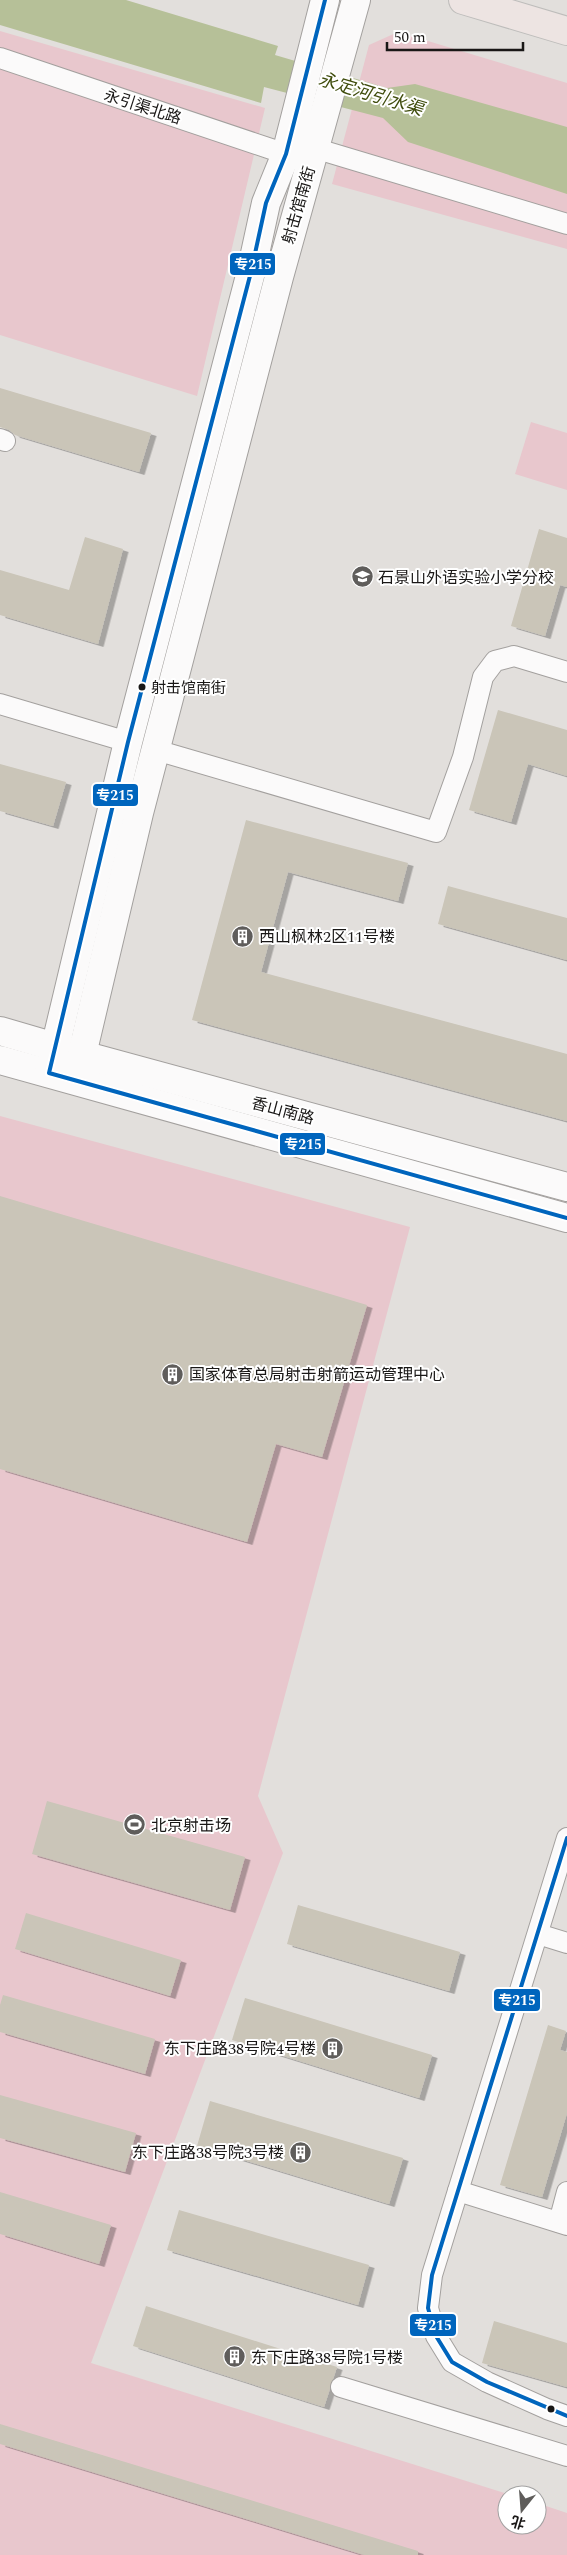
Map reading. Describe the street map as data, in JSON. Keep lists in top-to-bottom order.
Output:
{
  "streets": {
    "main road": ["射击馆南街", "香山南路"],
    "street": ["永引渠北路"]
  },
  "crossings": [
    ["永引渠北路", "射击馆南街"],
    ["射击馆南街", "香山南路"]
  ],
  "water": ["永定河引水渠"],
  "places": {
    "school or university": ["石景山外语实验小学分校"],
    "other": ["射击馆南街"],
    "building": [
      "西山枫林2区11号楼",
      "国家体育总局射击射箭运动管理中心",
      "东下庄路38号院4号楼",
      "东下庄路38号院3号楼",
      "东下庄路38号院1号楼"
    ],
    "sports": ["北京射击场"]
  },
  "lines": ["transit line 专215"],
  "scale_bar": "50 m",
  "north": "bottom"
}
